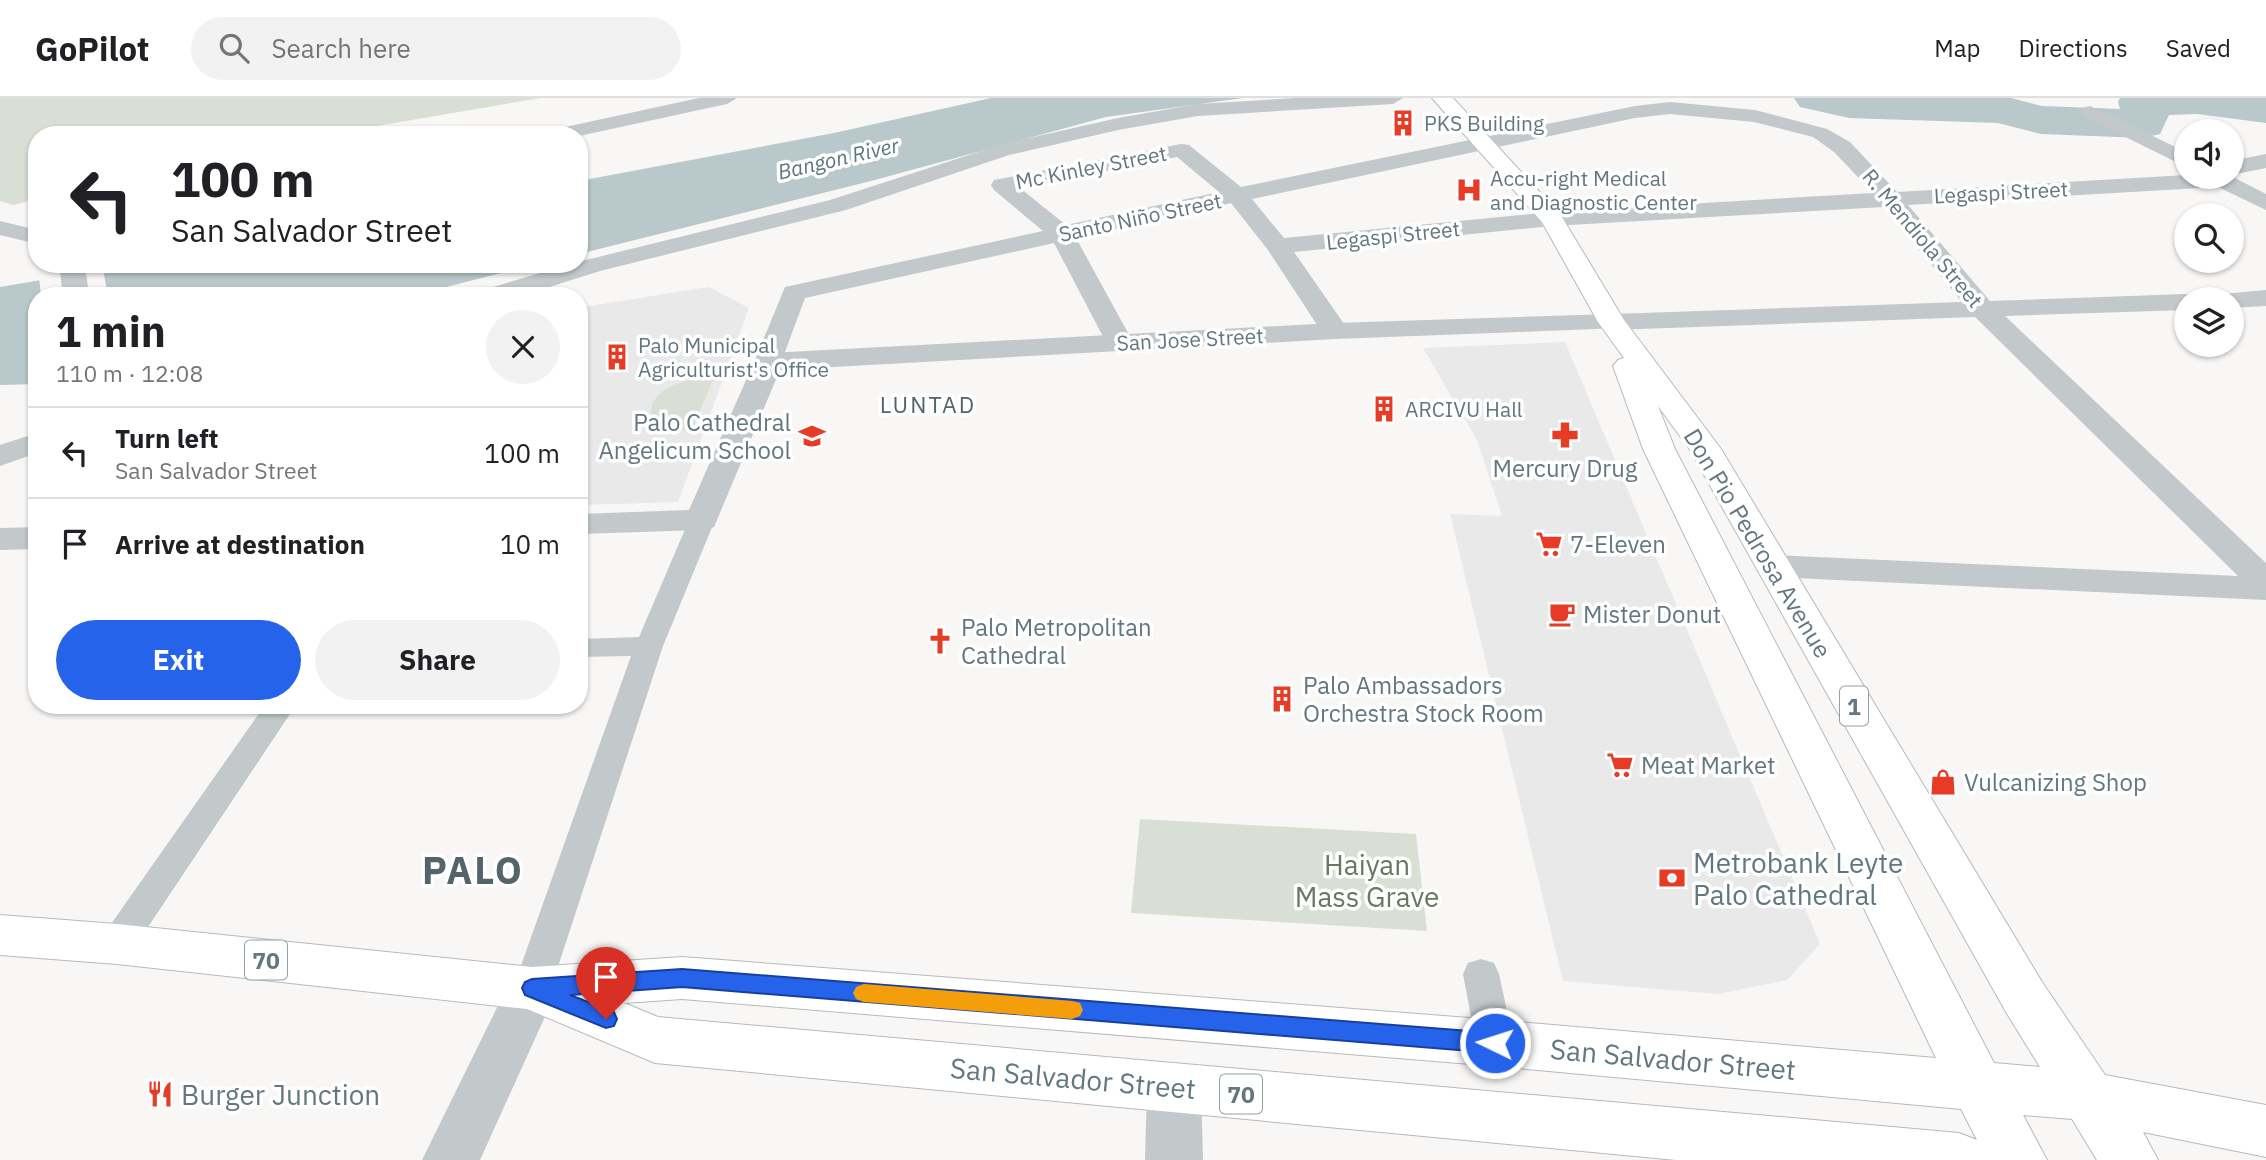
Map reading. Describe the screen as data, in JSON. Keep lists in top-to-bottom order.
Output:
{
  "streets": {
    "highway": [
      "Don Pio Pedrosa Avenue",
      "1",
      "70",
      "San Salvador Street"
    ],
    "street": [
      "Mc Kinley Street",
      "Legaspi Street",
      "Santo Niño Street",
      "R. Mendiola Street",
      "San Jose Street"
    ]
  },
  "crossings": [
    ["Mc Kinley Street", "Santo Niño Street"],
    ["Legaspi Street", "R. Mendiola Street"],
    ["Legaspi Street", "Don Pio Pedrosa Avenue"],
    ["Santo Niño Street", "R. Mendiola Street"],
    ["Santo Niño Street", "San Jose Street"],
    ["Santo Niño Street", "Don Pio Pedrosa Avenue"],
    ["R. Mendiola Street", "San Jose Street"],
    ["R. Mendiola Street", "Don Pio Pedrosa Avenue"],
    ["San Jose Street", "Don Pio Pedrosa Avenue"],
    ["Don Pio Pedrosa Avenue", "1"],
    ["Don Pio Pedrosa Avenue", "San Salvador Street"],
    ["1", "San Salvador Street"]
  ],
  "districts": ["LUNTAD", "PALO"],
  "water": ["Bangon River"],
  "parks": ["Haiyan Mass Grave"],
  "places": {
    "building": [
      "PKS Building",
      "Palo Municipal Agriculturist's Office",
      "ARCIVU Hall",
      "Palo Ambassadors Orchestra Stock Room"
    ],
    "hospital": ["Accu-right Medical and Diagnostic Center"],
    "pharmacy": ["Mercury Drug"],
    "school or university": ["Palo Cathedral Angelicum School"],
    "supermarket": ["7-Eleven", "Meat Market"],
    "cafe": ["Mister Donut"],
    "church": ["Palo Metropolitan Cathedral"],
    "shop": ["Vulcanizing Shop"],
    "bank": ["Metrobank Leyte Palo Cathedral"],
    "restaurant": ["Burger Junction"]
  },
  "page": {
    "header": "GoPilot",
    "search": "Search here",
    "nav": ["Map", "Directions", "Saved"],
    "turn": ["100 m", "San Salvador Street"],
    "heading": ["1 min", "110 m · 12:08"],
    "list": [
      {
        "name": "Turn left",
        "note": "San Salvador Street",
        "value": "100 m"
      },
      {
        "name": "Arrive at destination",
        "value": "10 m"
      }
    ],
    "buttons": ["Exit", "Share"]
  }
}
